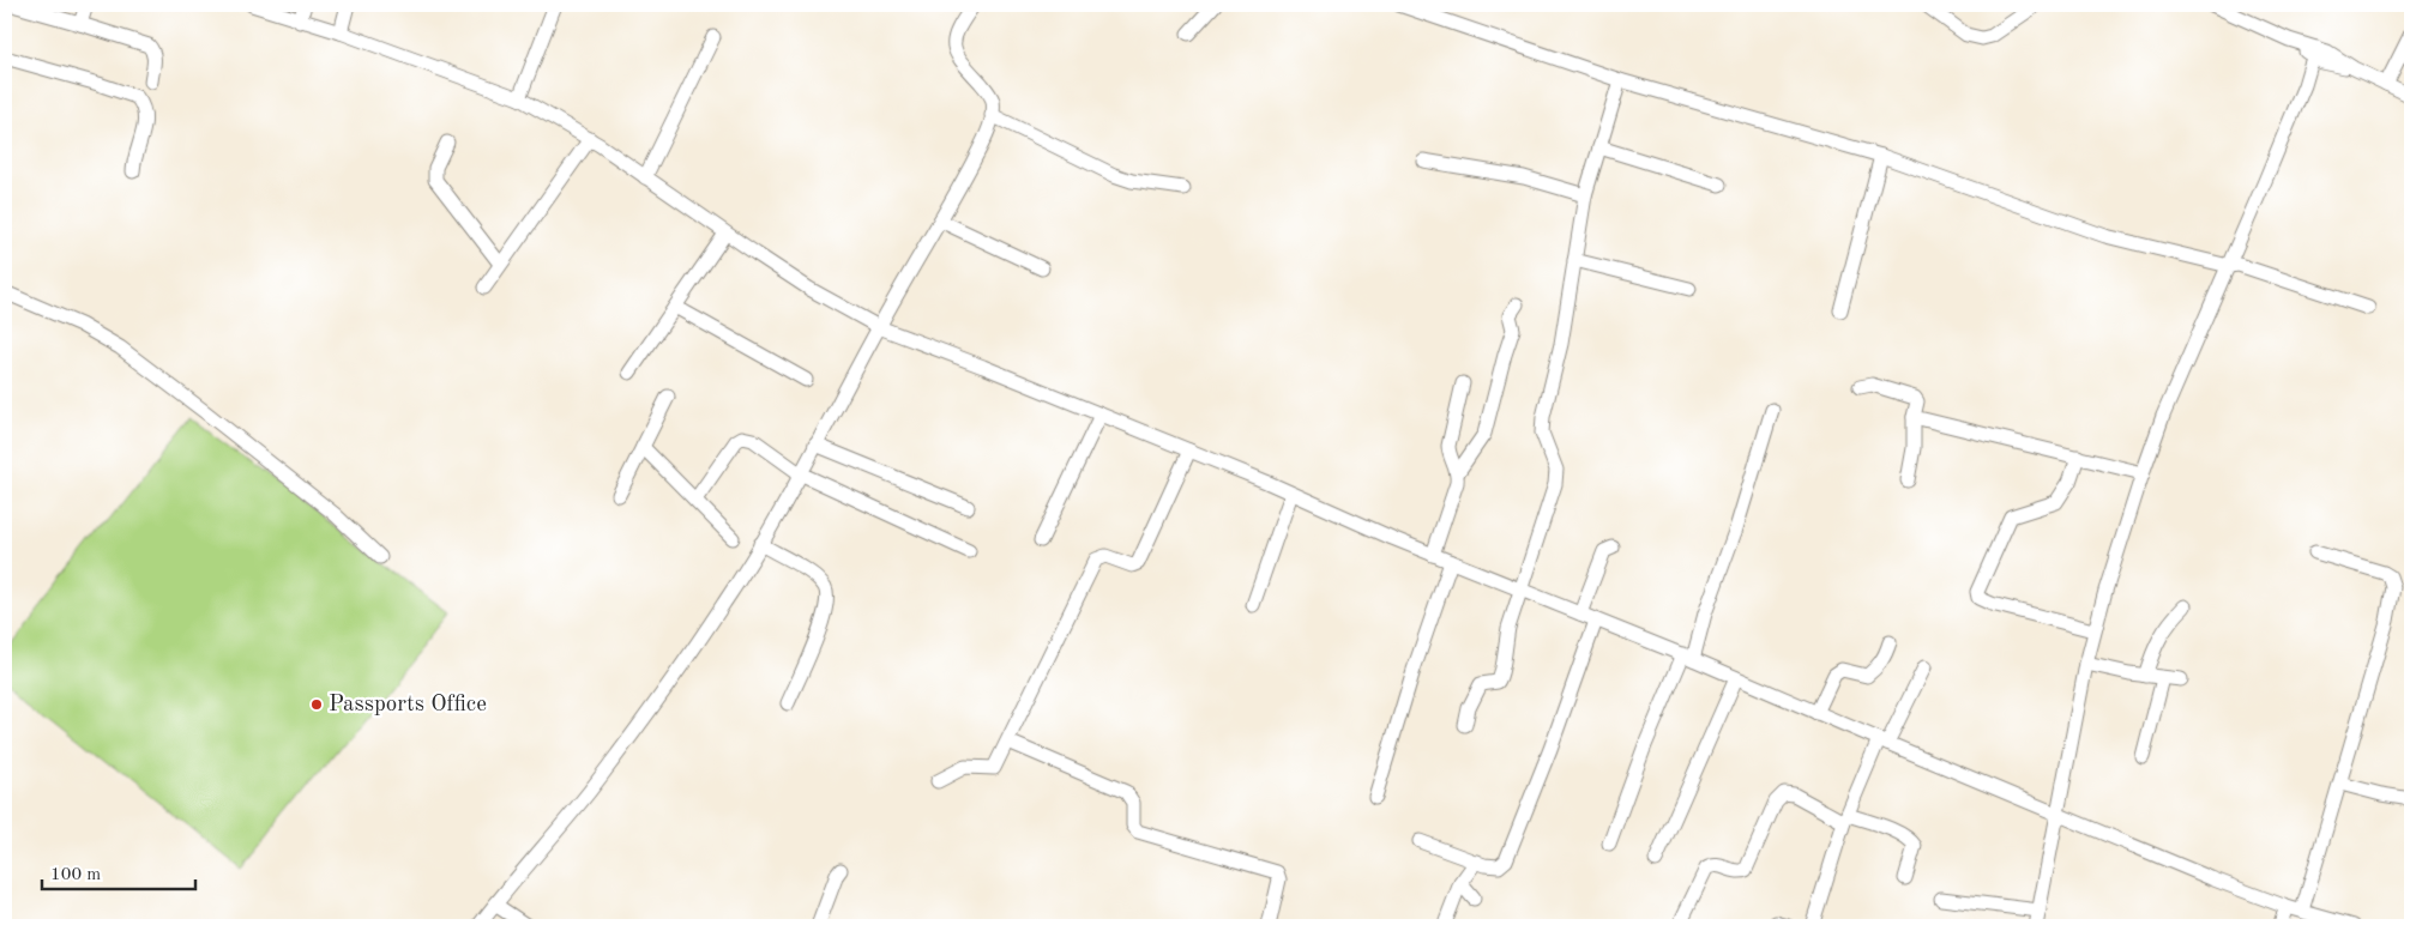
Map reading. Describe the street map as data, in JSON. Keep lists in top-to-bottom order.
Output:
{
  "places": ["Passports Office"],
  "scale_bar": "100 m"
}
